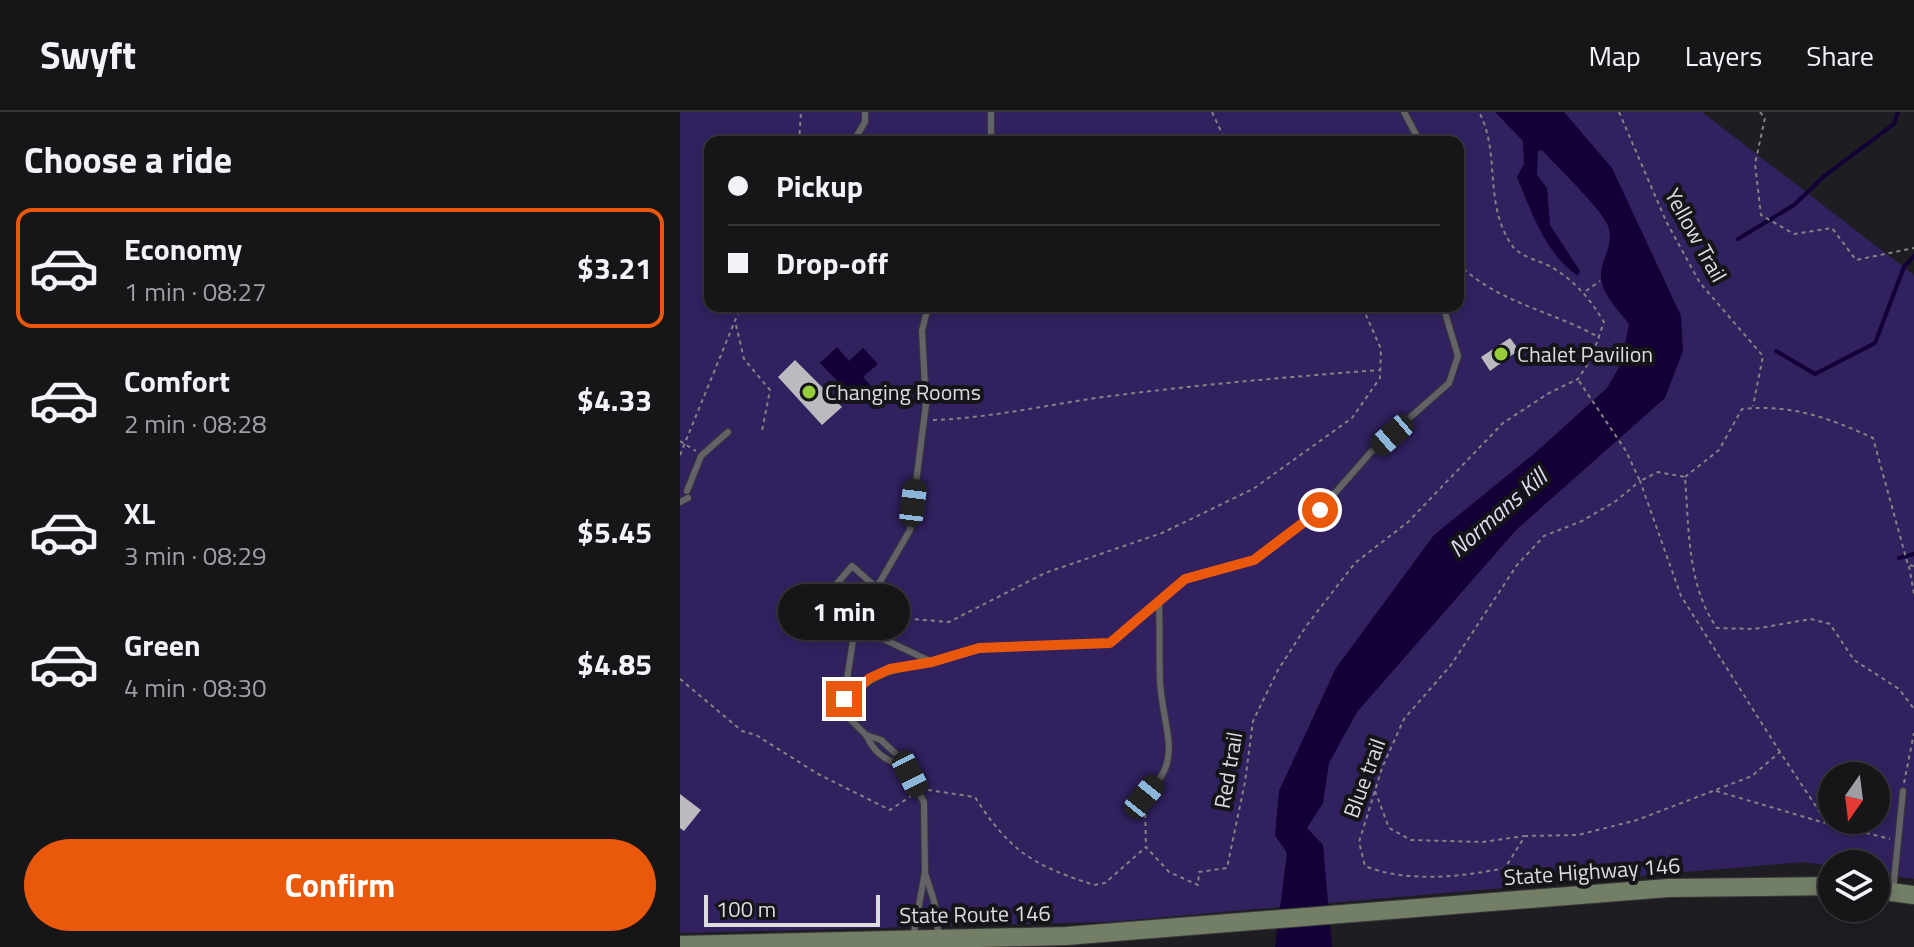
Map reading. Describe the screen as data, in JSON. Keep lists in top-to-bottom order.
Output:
{
  "streets": {
    "main road": ["State Highway 146", "State Route 146"],
    "path": ["Yellow Trail", "Red trail", "Blue trail"]
  },
  "crossings": [
    ["State Highway 146", "State Route 146"]
  ],
  "water": ["Normans Kill"],
  "places": ["Chalet Pavilion", "Changing Rooms"],
  "scale_bar": "100 m",
  "north": "bottom",
  "page": {
    "header": "Swyft",
    "nav": ["Map", "Layers", "Share"],
    "heading": "Choose a ride",
    "banner": ["Pickup", "Drop-off"],
    "list": [
      {
        "name": "Economy",
        "note": "1 min · 08:27",
        "value": "$3.21"
      },
      {
        "name": "Comfort",
        "note": "2 min · 08:28",
        "value": "$4.33"
      },
      {
        "name": "XL",
        "note": "3 min · 08:29",
        "value": "$5.45"
      },
      {
        "name": "Green",
        "note": "4 min · 08:30",
        "value": "$4.85"
      }
    ],
    "bubble": "1 min",
    "buttons": "Confirm",
    "scale": "100 m"
  }
}
